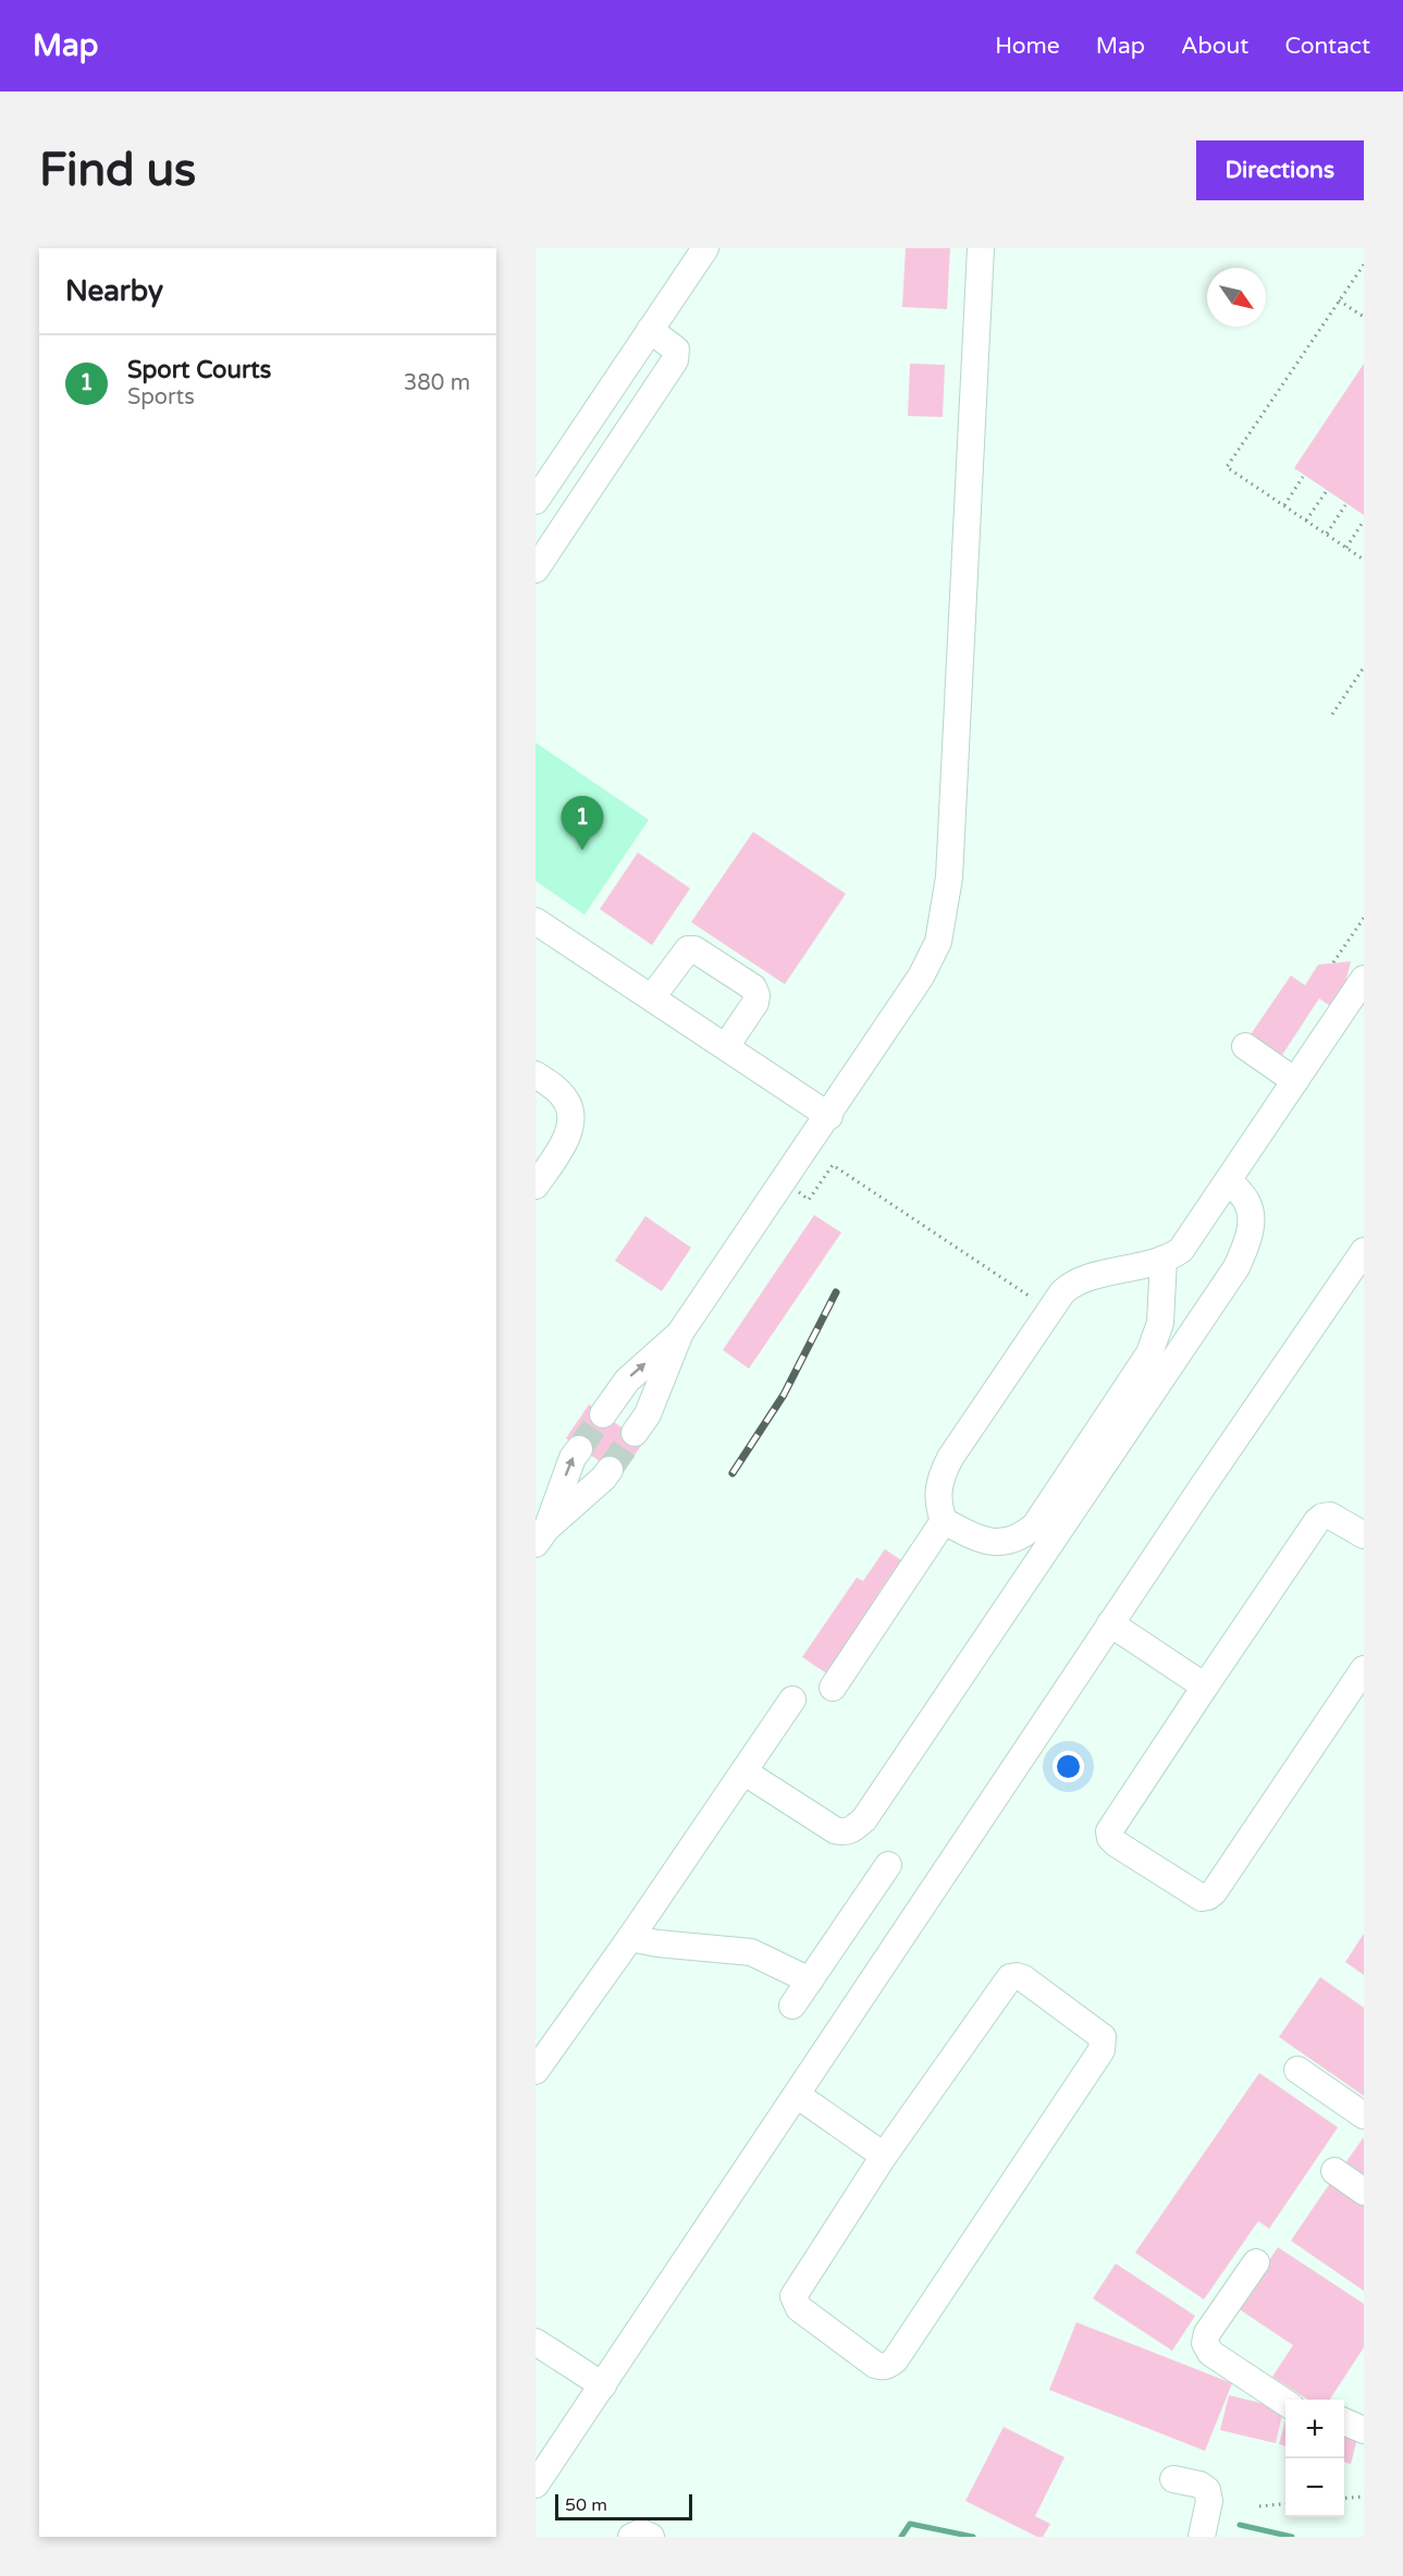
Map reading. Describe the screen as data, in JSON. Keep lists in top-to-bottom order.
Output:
{
  "scale_bar": "50 m",
  "north": "bottom right",
  "page": {
    "header": "Map",
    "nav": [
      "Home",
      "Map",
      "About",
      "Contact"
    ],
    "buttons": "Directions",
    "title": "Find us",
    "heading": "Nearby",
    "list": [
      {
        "mark": "1",
        "name": "Sport Courts",
        "note": "Sports",
        "value": "380 m"
      }
    ],
    "pins": "1",
    "map_buttons": ["+", "−"],
    "scale": "50 m"
  }
}
